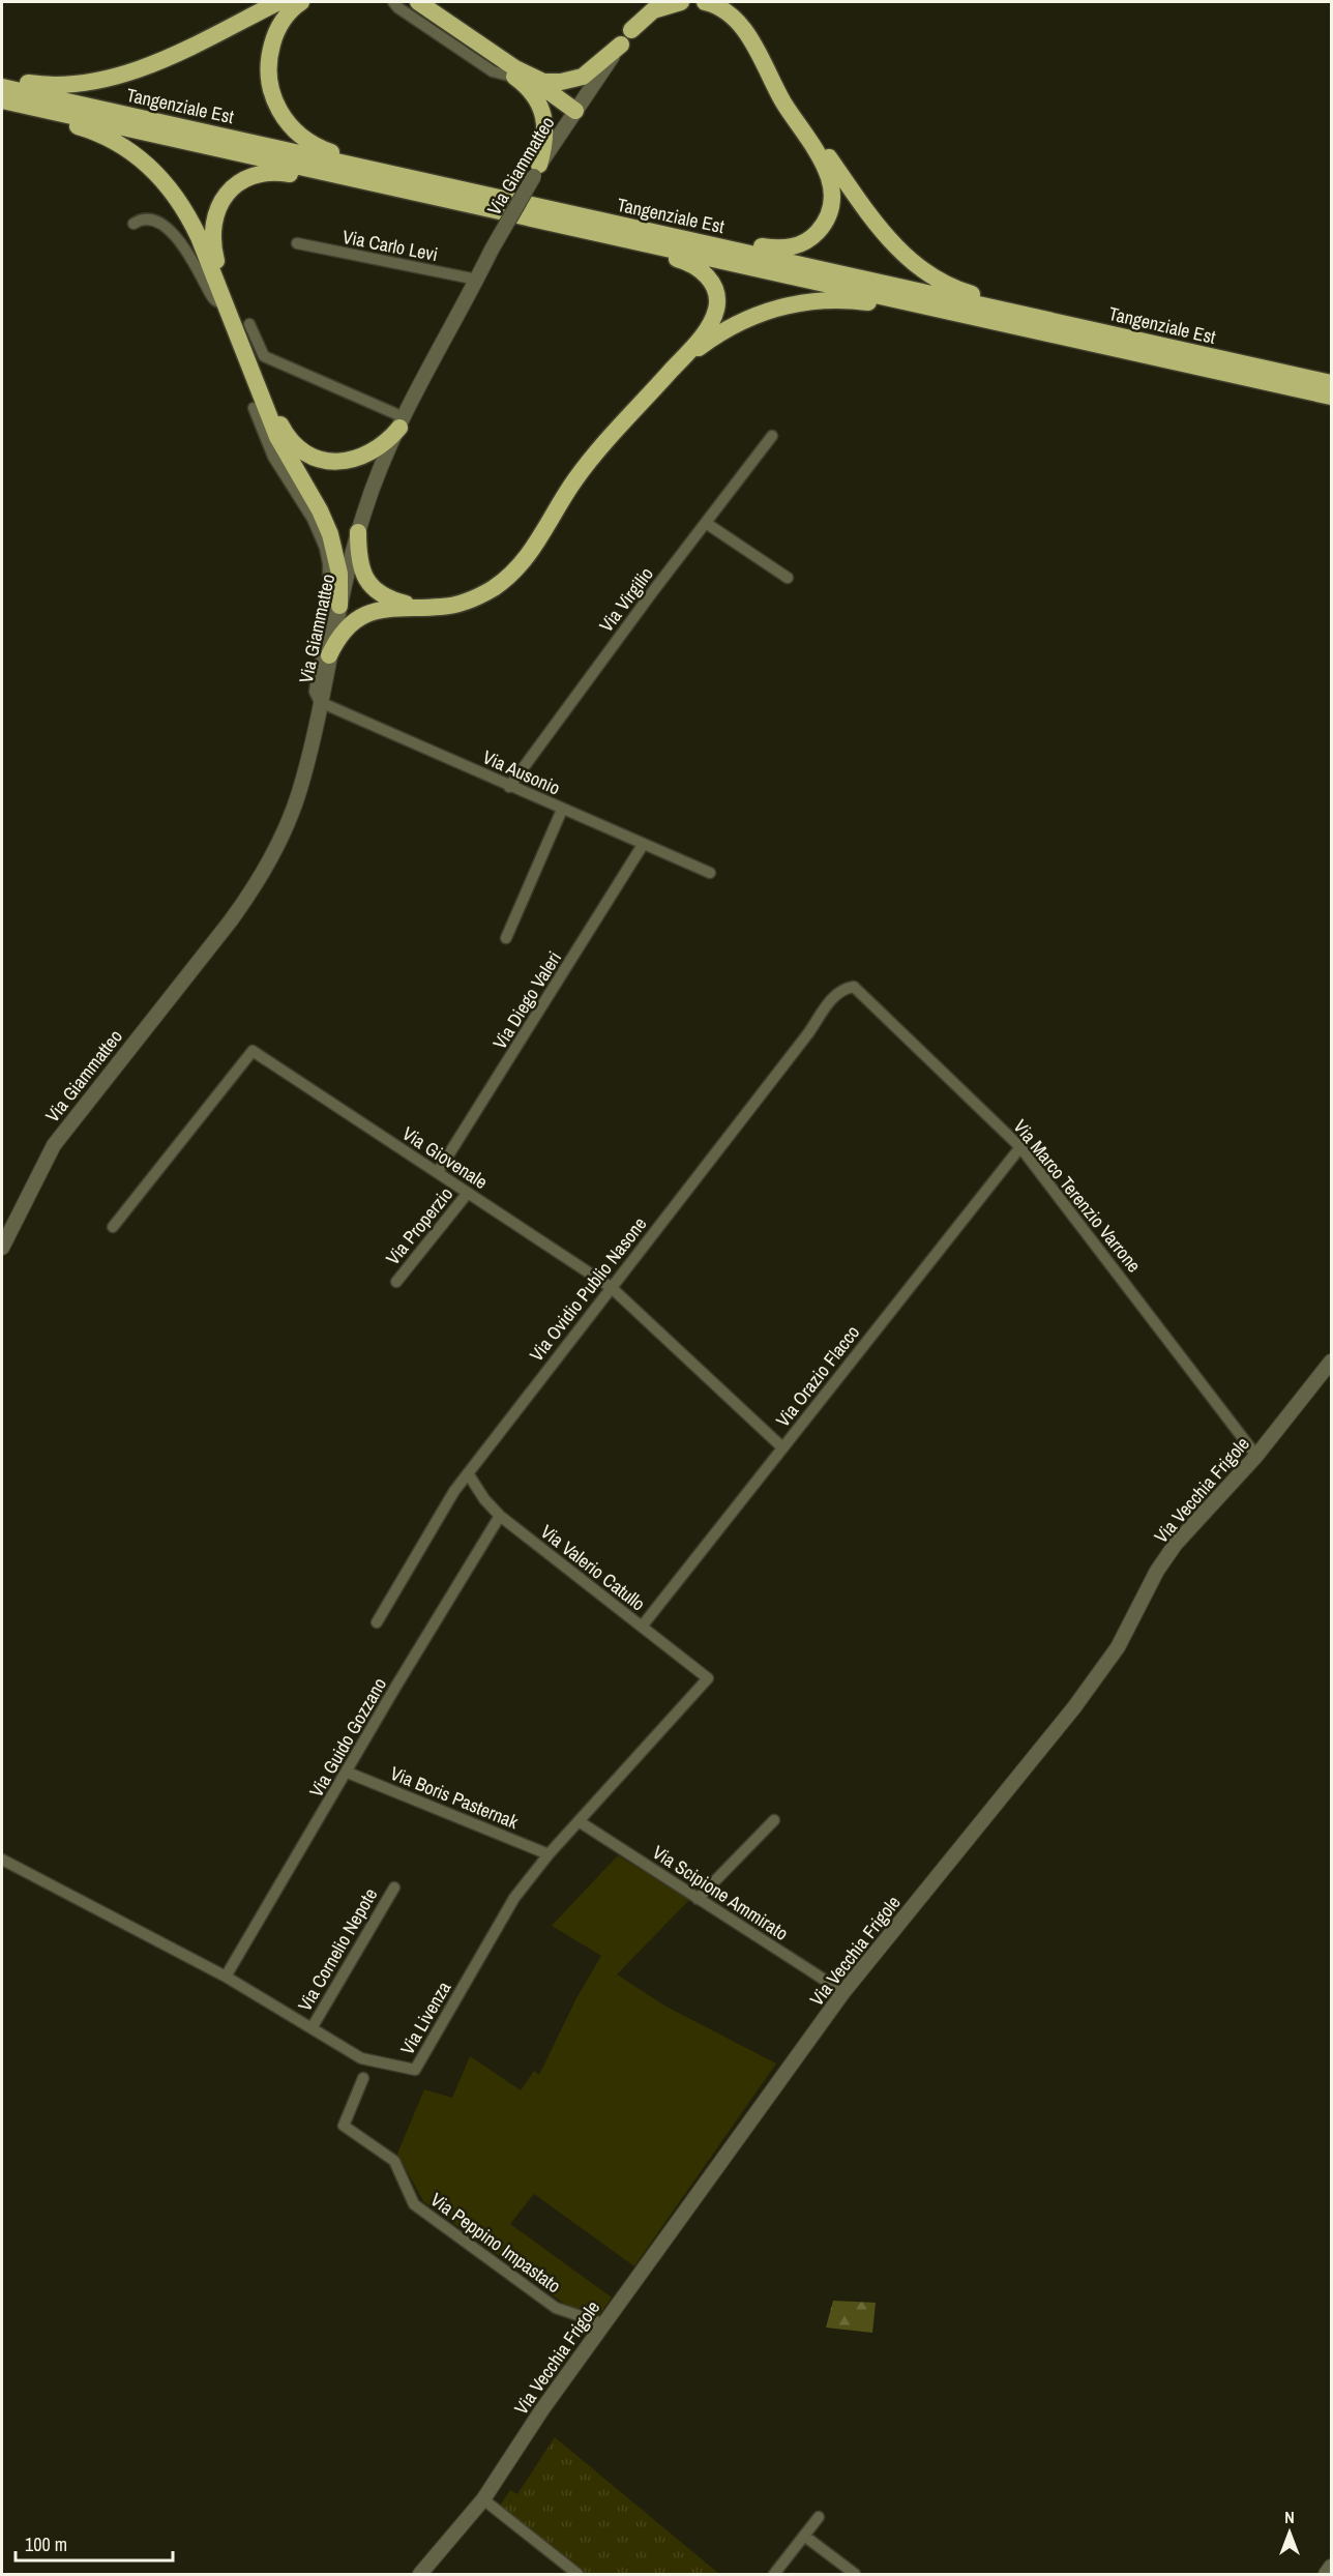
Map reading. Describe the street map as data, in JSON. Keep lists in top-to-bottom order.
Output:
{
  "streets": {
    "highway": ["Tangenziale Est"],
    "street": [
      "Via Giammatteo",
      "Via Carlo Levi",
      "Via Virgilio",
      "Via Ausonio",
      "Via Diego Valeri",
      "Via Giovenale",
      "Via Marco Terenzio Varrone",
      "Via Properzio",
      "Via Ovidio Publio Nasone",
      "Via Orazio Flacco",
      "Via Vecchia Frigole",
      "Via Valerio Catullo",
      "Via Guido Gozzano",
      "Via Boris Pasternak",
      "Via Scipione Ammirato",
      "Via Cornelio Nepote",
      "Via Livenza",
      "Via Peppino Impastato"
    ]
  },
  "crossings": [
    ["Via Giammatteo", "Via Carlo Levi"],
    ["Via Giammatteo", "Via Ausonio"],
    ["Via Virgilio", "Via Ausonio"],
    ["Via Ausonio", "Via Diego Valeri"],
    ["Via Diego Valeri", "Via Giovenale"],
    ["Via Giovenale", "Via Properzio"],
    ["Via Giovenale", "Via Ovidio Publio Nasone"],
    ["Via Giovenale", "Via Orazio Flacco"],
    ["Via Marco Terenzio Varrone", "Via Ovidio Publio Nasone"],
    ["Via Marco Terenzio Varrone", "Via Orazio Flacco"],
    ["Via Marco Terenzio Varrone", "Via Vecchia Frigole"],
    ["Via Ovidio Publio Nasone", "Via Valerio Catullo"],
    ["Via Orazio Flacco", "Via Valerio Catullo"],
    ["Via Vecchia Frigole", "Via Scipione Ammirato"],
    ["Via Vecchia Frigole", "Via Peppino Impastato"],
    ["Via Valerio Catullo", "Via Guido Gozzano"],
    ["Via Valerio Catullo", "Via Livenza"],
    ["Via Guido Gozzano", "Via Boris Pasternak"],
    ["Via Guido Gozzano", "Via Livenza"],
    ["Via Boris Pasternak", "Via Livenza"],
    ["Via Scipione Ammirato", "Via Livenza"],
    ["Via Cornelio Nepote", "Via Livenza"]
  ],
  "scale_bar": "100 m",
  "north": "top"
}
